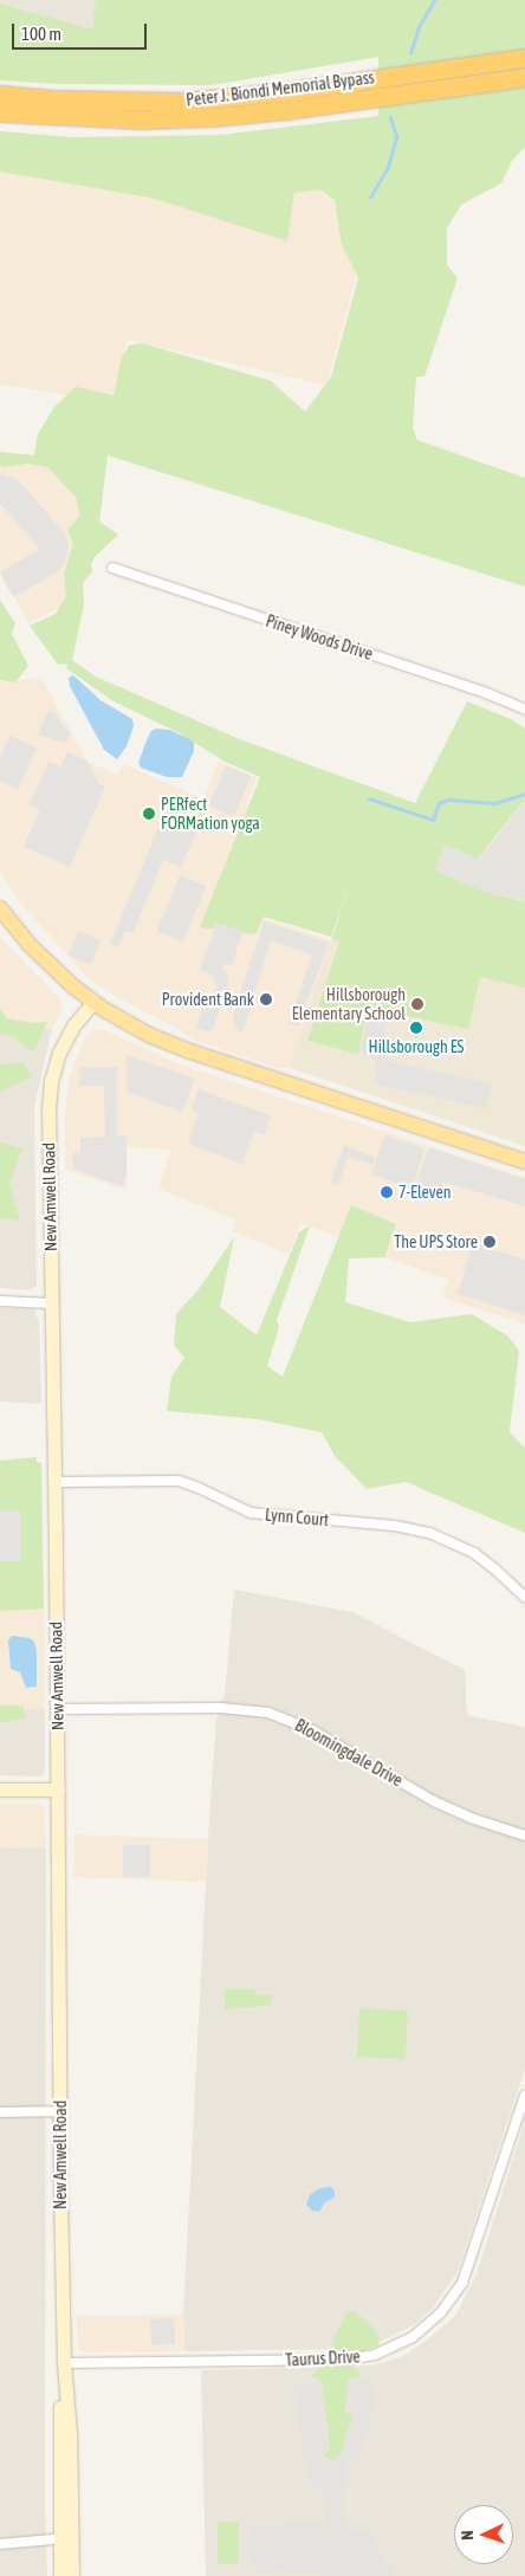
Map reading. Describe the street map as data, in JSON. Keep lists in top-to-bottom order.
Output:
{
  "streets": {
    "highway": ["Peter J. Biondi Memorial Bypass"],
    "street": [
      "Piney Woods Drive",
      "New Amwell Road",
      "Lynn Court",
      "Bloomingdale Drive",
      "Taurus Drive"
    ]
  },
  "crossings": [
    ["New Amwell Road", "Lynn Court"],
    ["New Amwell Road", "Bloomingdale Drive"],
    ["New Amwell Road", "Taurus Drive"]
  ],
  "places": [
    "PERfect FORMation yoga",
    "Provident Bank",
    "Hillsborough Elementary School",
    "Hillsborough ES",
    "7-Eleven",
    "The UPS Store"
  ],
  "scale_bar": "100 m",
  "north": "left"
}
